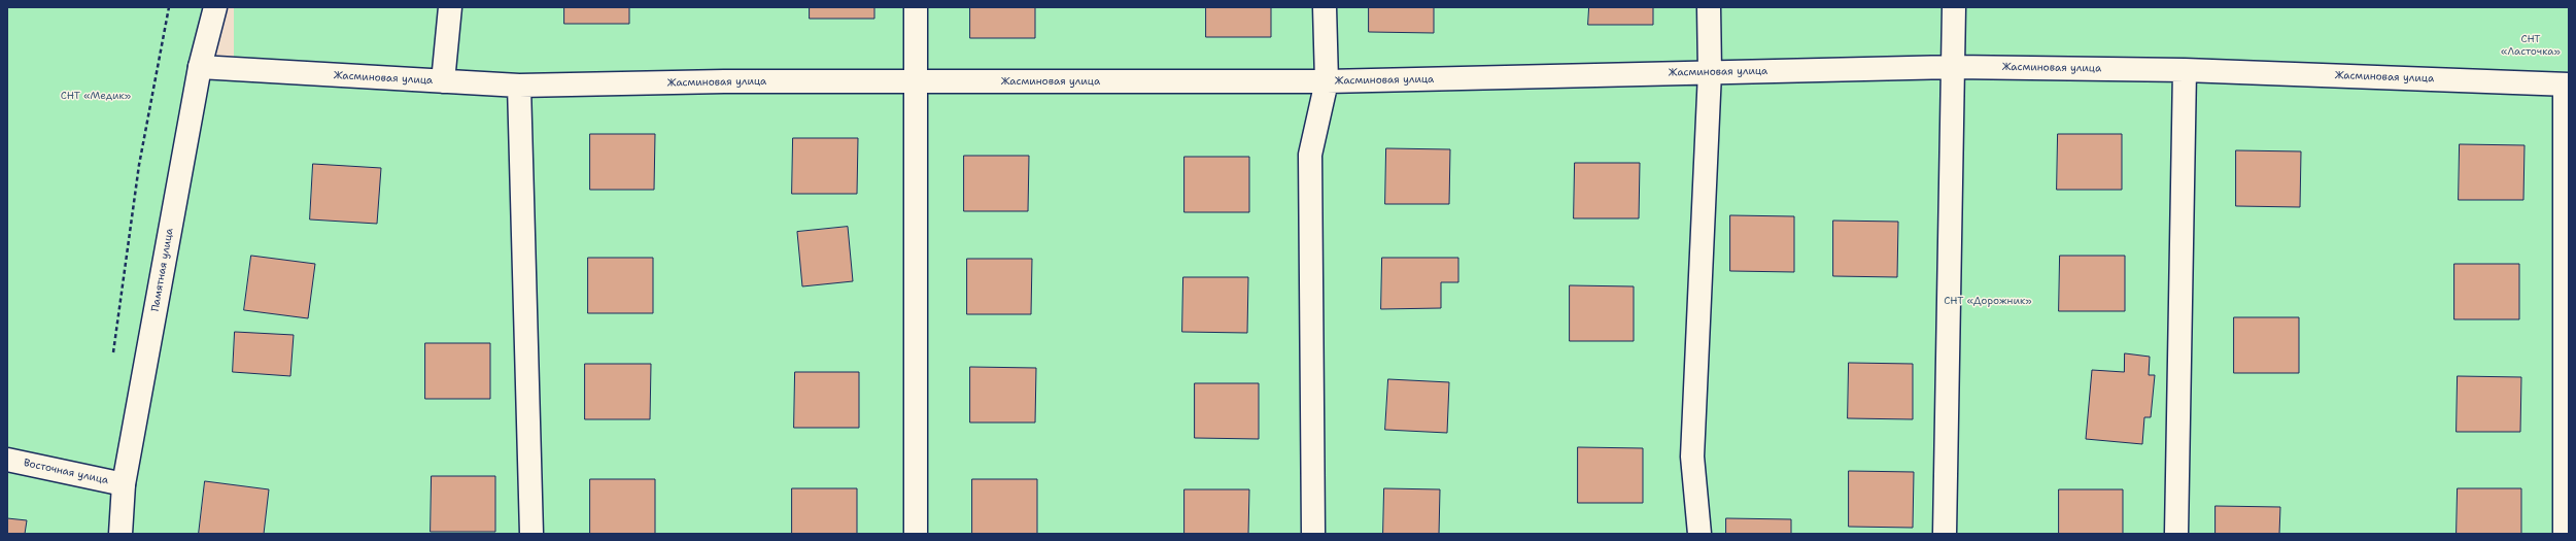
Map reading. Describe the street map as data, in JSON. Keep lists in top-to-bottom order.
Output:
{
  "streets": {
    "street": ["Жасминовая улица", "Памятная улица", "Восточная улица"]
  },
  "crossings": [
    ["Жасминовая улица", "Памятная улица"],
    ["Памятная улица", "Восточная улица"]
  ],
  "parks": ["СНТ «Ласточка»", "СНТ «Медик»", "СНТ «Дорожник»"]
}
